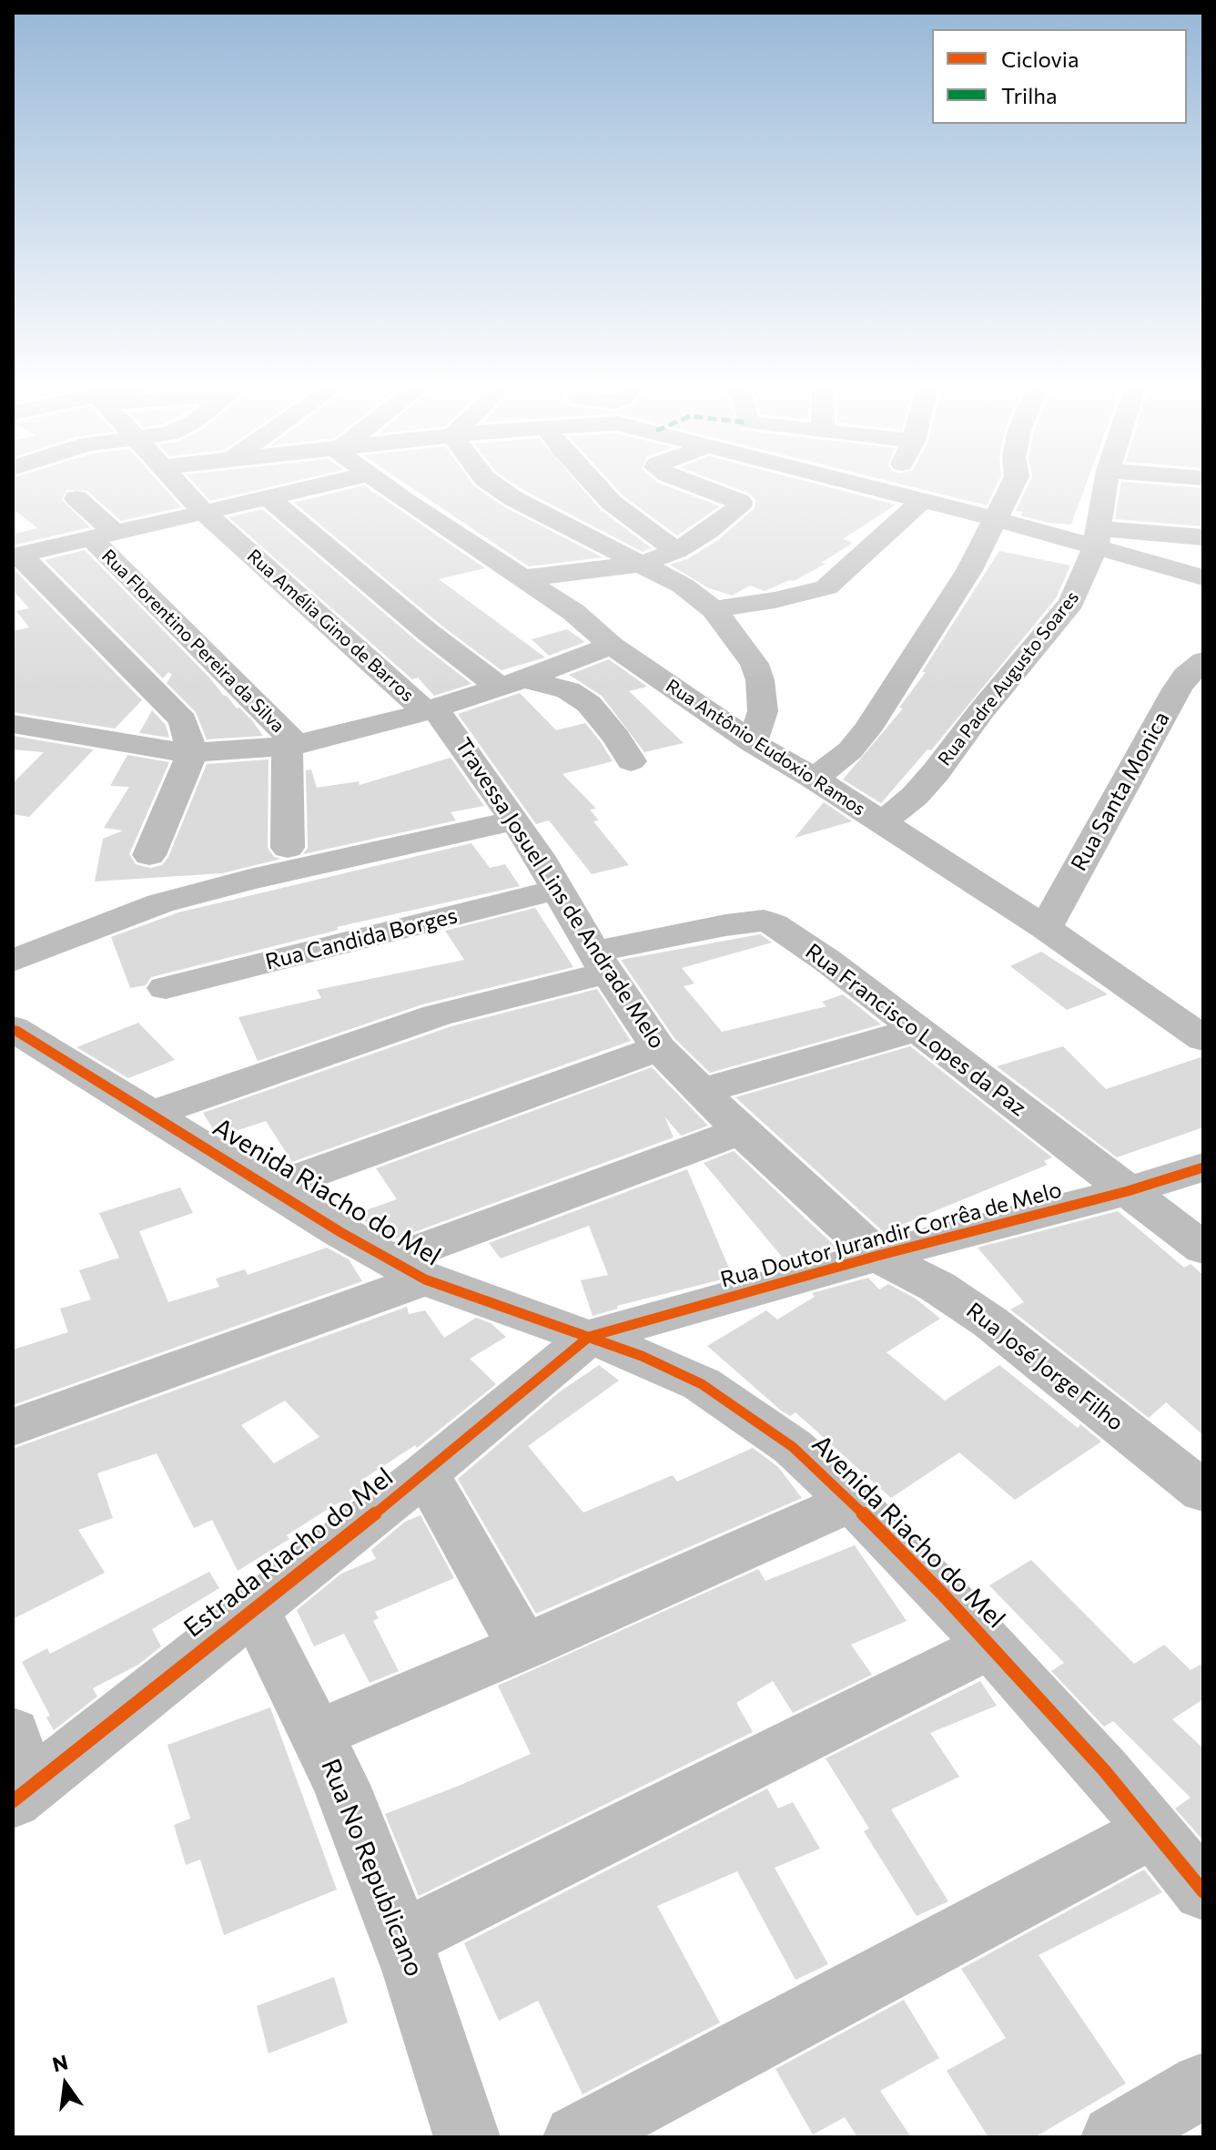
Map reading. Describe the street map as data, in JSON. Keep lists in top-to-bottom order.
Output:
{
  "streets": {
    "street": [
      "Rua Amélia Gino de Barros",
      "Rua Florentino Pereira da Silva",
      "Rua Padre Augusto Soares",
      "Rua Antônio Eudoxio Ramos",
      "Rua Santa Monica",
      "Travessa Josuel Lins de Andrade Melo",
      "Rua Candida Borges",
      "Rua Francisco Lopes da Paz",
      "Avenida Riacho do Mel",
      "Rua Doutor Jurandir Corrêa de Melo",
      "Rua José Jorge Filho",
      "Estrada Riacho do Mel",
      "Rua No Republicano"
    ]
  },
  "crossings": [
    ["Rua Amélia Gino de Barros", "Travessa Josuel Lins de Andrade Melo"],
    ["Rua Padre Augusto Soares", "Rua Antônio Eudoxio Ramos"],
    ["Rua Antônio Eudoxio Ramos", "Rua Santa Monica"],
    ["Travessa Josuel Lins de Andrade Melo", "Rua Candida Borges"],
    ["Travessa Josuel Lins de Andrade Melo", "Rua Francisco Lopes da Paz"],
    ["Travessa Josuel Lins de Andrade Melo", "Rua Doutor Jurandir Corrêa de Melo"],
    ["Travessa Josuel Lins de Andrade Melo", "Rua José Jorge Filho"],
    ["Rua Francisco Lopes da Paz", "Avenida Riacho do Mel"],
    ["Rua Francisco Lopes da Paz", "Rua Doutor Jurandir Corrêa de Melo"],
    ["Avenida Riacho do Mel", "Rua Doutor Jurandir Corrêa de Melo"],
    ["Avenida Riacho do Mel", "Estrada Riacho do Mel"],
    ["Rua Doutor Jurandir Corrêa de Melo", "Rua José Jorge Filho"],
    ["Rua Doutor Jurandir Corrêa de Melo", "Estrada Riacho do Mel"],
    ["Estrada Riacho do Mel", "Rua No Republicano"]
  ],
  "legend": ["Ciclovia", "Trilha"],
  "north": "top"
}
